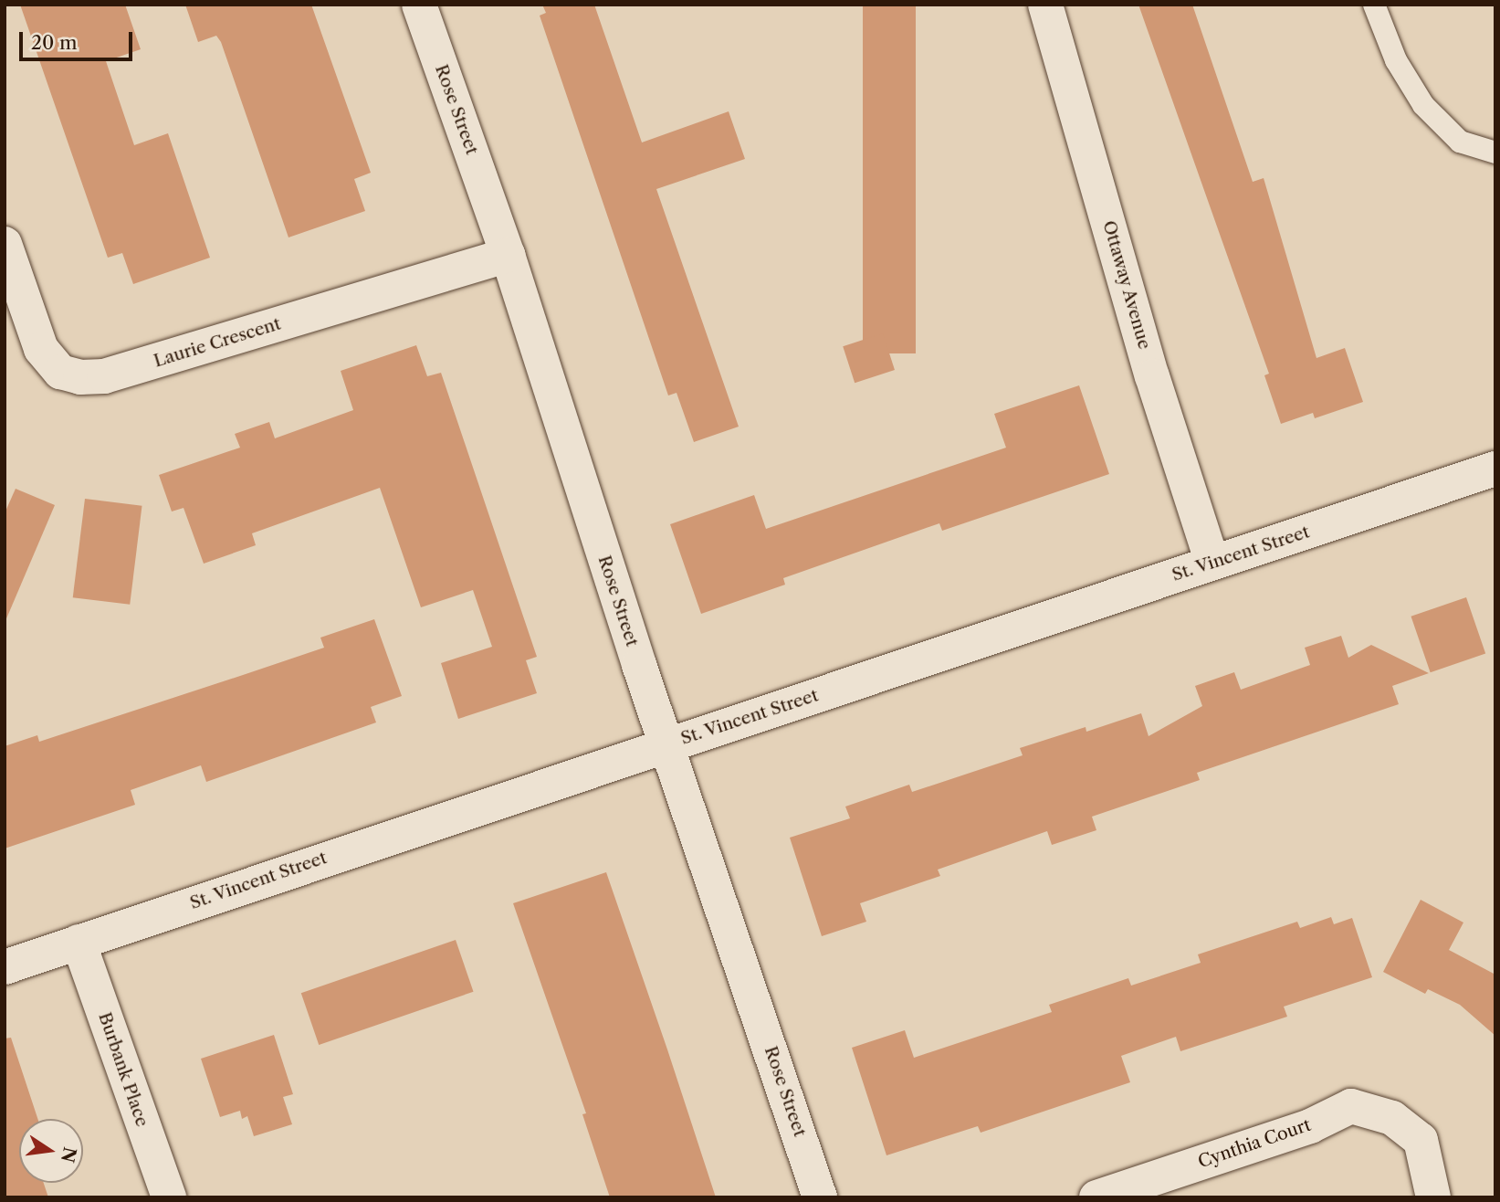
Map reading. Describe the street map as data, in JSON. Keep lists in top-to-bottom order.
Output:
{
  "streets": {
    "street": [
      "Rose Street",
      "Ottaway Avenue",
      "Laurie Crescent",
      "St. Vincent Street",
      "Burbank Place",
      "Cynthia Court"
    ]
  },
  "crossings": [
    ["Rose Street", "Laurie Crescent"],
    ["Rose Street", "St. Vincent Street"],
    ["Ottaway Avenue", "St. Vincent Street"],
    ["St. Vincent Street", "Burbank Place"]
  ],
  "scale_bar": "20 m",
  "north": "right"
}
